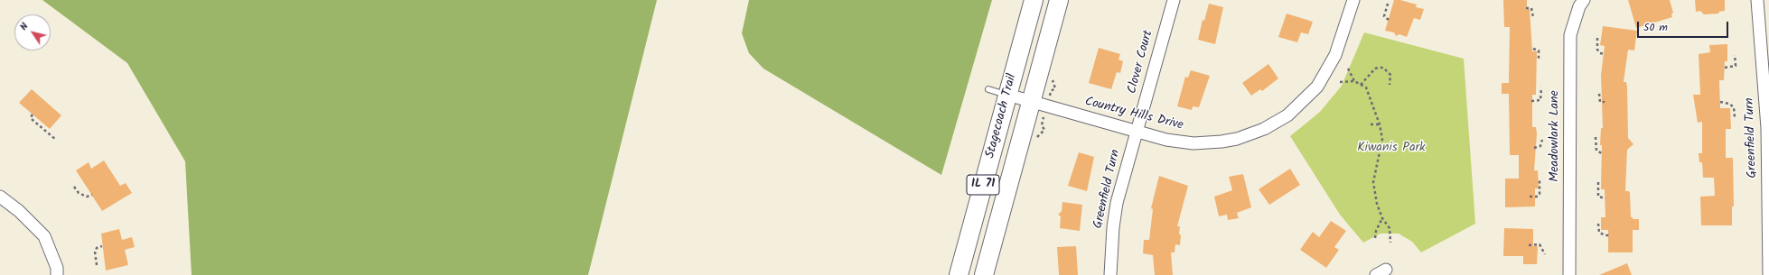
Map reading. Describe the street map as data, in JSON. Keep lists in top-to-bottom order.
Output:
{
  "streets": {
    "main road": ["Stagecoach Trail", "IL 71"],
    "street": [
      "Clover Court",
      "Country Hills Drive",
      "Meadowlark Lane",
      "Greenfield Turn"
    ]
  },
  "crossings": [
    ["Clover Court", "Country Hills Drive"],
    ["Clover Court", "Greenfield Turn"],
    ["Country Hills Drive", "Stagecoach Trail"],
    ["Country Hills Drive", "Greenfield Turn"]
  ],
  "parks": ["Kiwanis Park"],
  "scale_bar": "50 m",
  "north": "top left"
}
